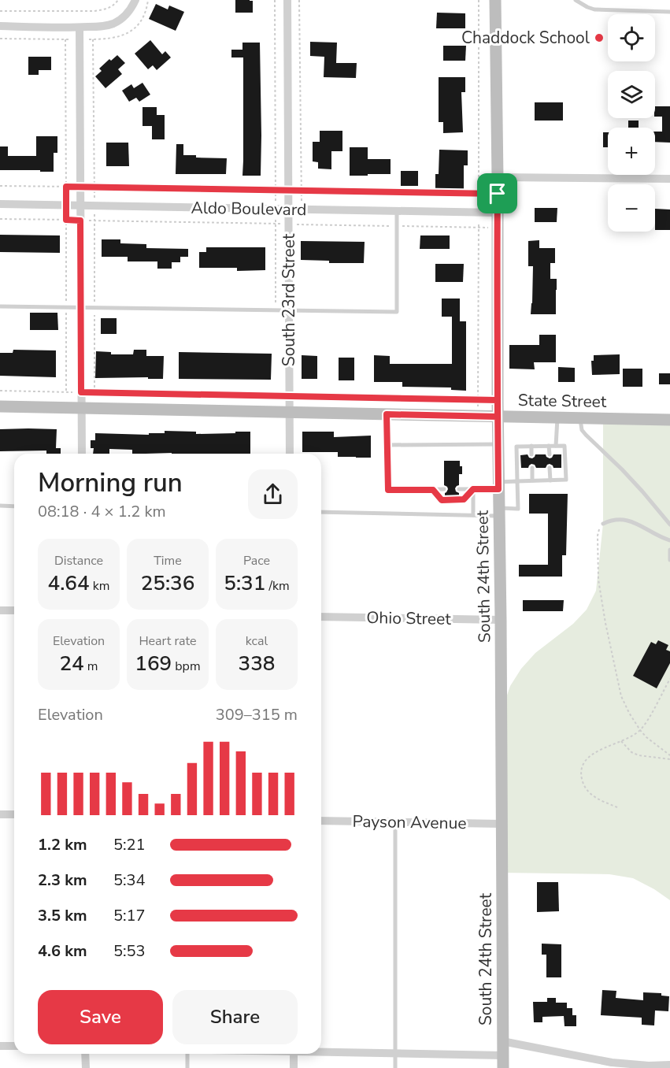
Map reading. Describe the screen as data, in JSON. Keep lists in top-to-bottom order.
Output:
{
  "streets": {
    "street": [
      "Aldo Boulevard",
      "South 23rd Street",
      "State Street",
      "South 24th Street",
      "Ohio Street",
      "Payson Avenue"
    ]
  },
  "crossings": [
    ["Aldo Boulevard", "South 23rd Street"],
    ["Aldo Boulevard", "South 24th Street"],
    ["South 23rd Street", "State Street"],
    ["State Street", "South 24th Street"],
    ["South 24th Street", "Ohio Street"],
    ["South 24th Street", "Payson Avenue"]
  ],
  "places": ["Chaddock School"],
  "page": {
    "map_buttons": ["+", "−"],
    "heading": ["Morning run", "08:18 · 4 × 1.2 km"],
    "stats": [
      ["Distance", "4.64 km"],
      ["Time", "25:36"],
      ["Pace", "5:31 /km"],
      ["Elevation", "24 m"],
      ["Heart rate", "169 bpm"],
      ["kcal", "338"]
    ],
    "chart": ["Elevation", "309–315 m"],
    "list": [
      {
        "name": "1.2 km",
        "note": "5:21"
      },
      {
        "name": "2.3 km",
        "note": "5:34"
      },
      {
        "name": "3.5 km",
        "note": "5:17"
      },
      {
        "name": "4.6 km",
        "note": "5:53"
      }
    ],
    "buttons": ["Save", "Share"]
  }
}
